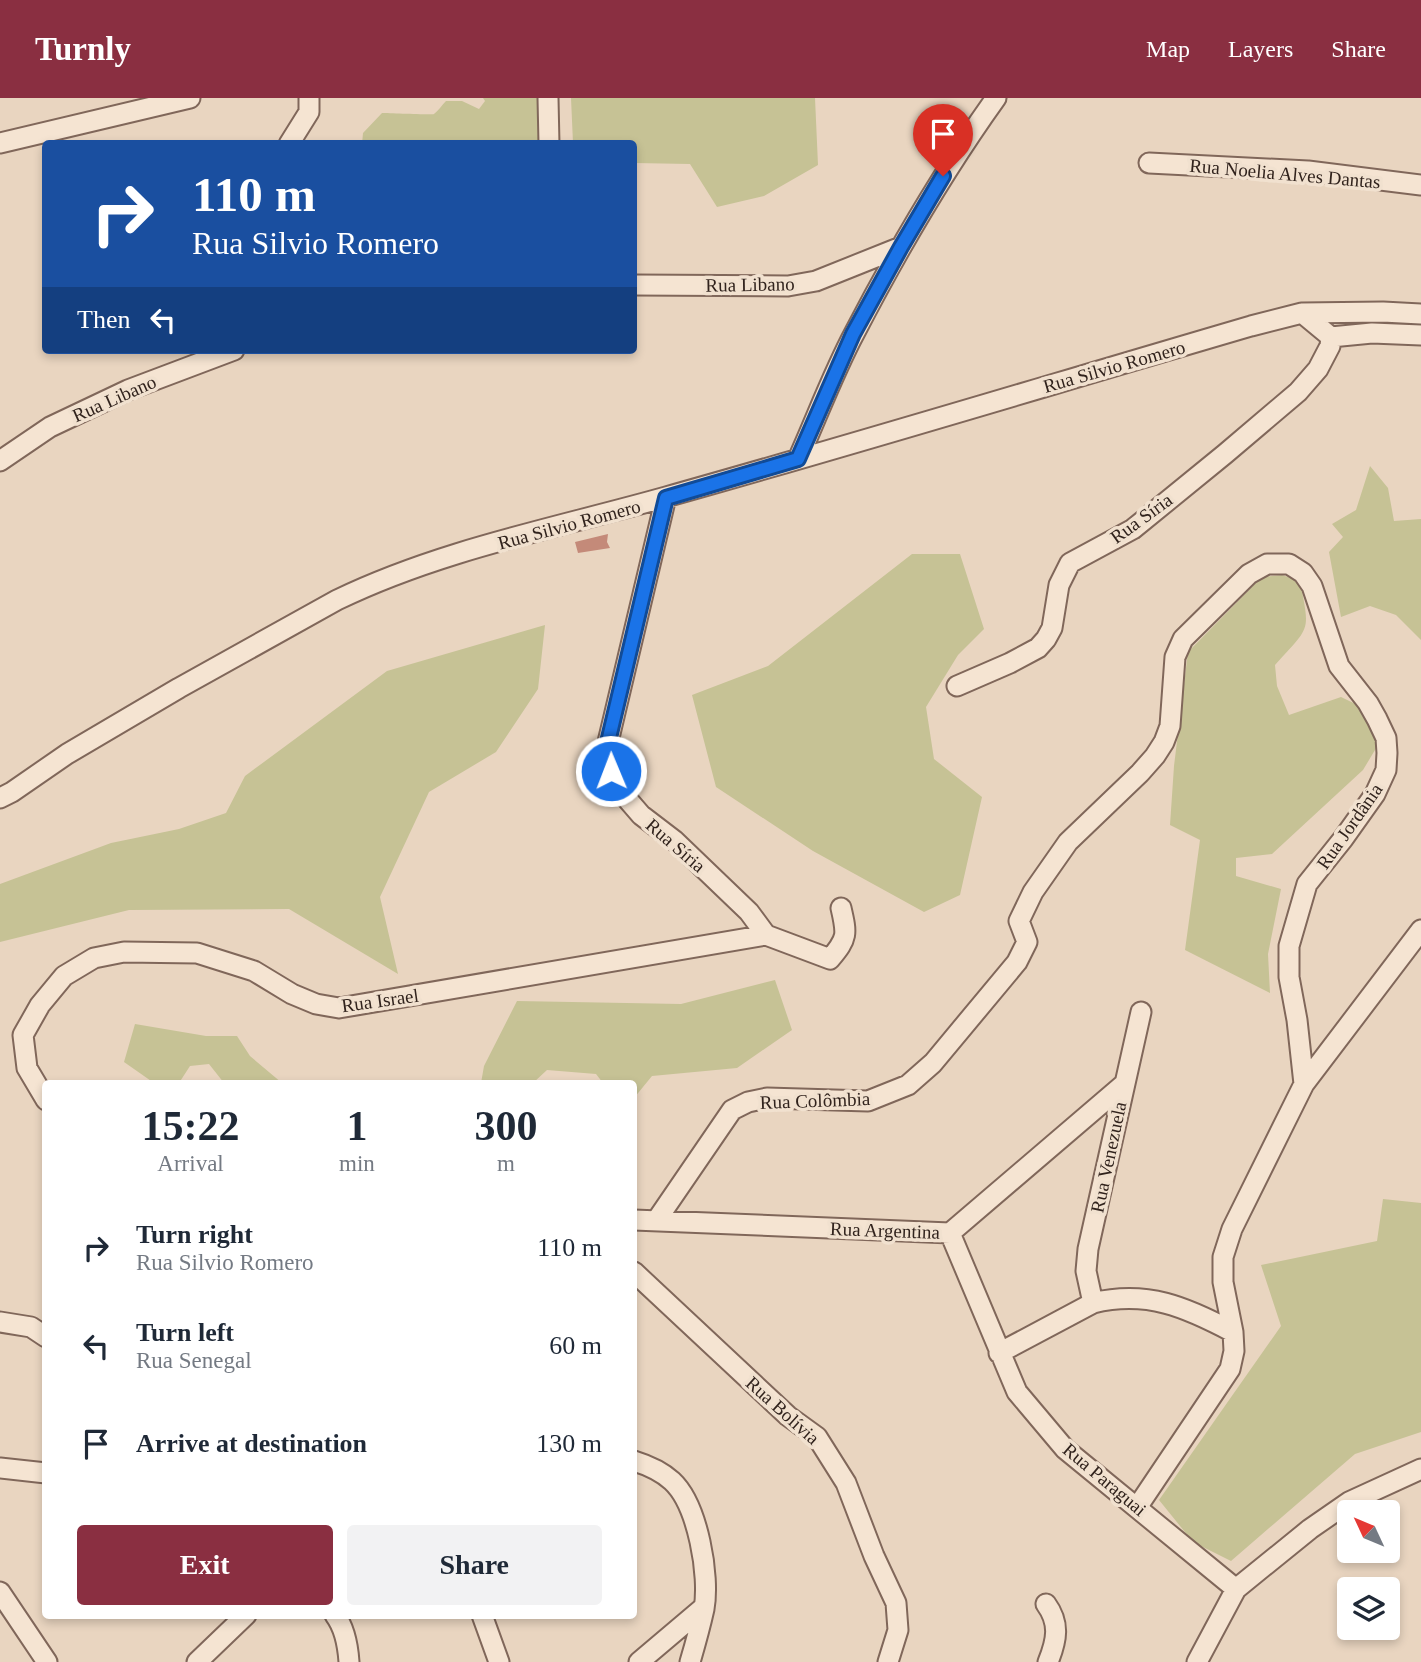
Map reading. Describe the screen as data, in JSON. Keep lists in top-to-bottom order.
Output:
{
  "streets": {
    "street": [
      "Rua Noelia Alves Dantas",
      "Rua Libano",
      "Rua Silvio Romero",
      "Rua Síria",
      "Rua Jordânia",
      "Rua Israel",
      "Rua Colômbia",
      "Rua Venezuela",
      "Rua Argentina",
      "Rua Bolívia",
      "Rua Paraguai"
    ]
  },
  "crossings": [
    ["Rua Silvio Romero", "Rua Síria"],
    ["Rua Síria", "Rua Israel"],
    ["Rua Jordânia", "Rua Colômbia"],
    ["Rua Colômbia", "Rua Argentina"],
    ["Rua Venezuela", "Rua Argentina"],
    ["Rua Argentina", "Rua Paraguai"]
  ],
  "north": "top left",
  "page": {
    "header": "Turnly",
    "nav": ["Map", "Layers", "Share"],
    "turn": ["110 m", "Rua Silvio Romero"],
    "then": "Then",
    "eta": [
      "15:22",
      "Arrival",
      "1",
      "min",
      "300",
      "m"
    ],
    "list": [
      {
        "name": "Turn right",
        "note": "Rua Silvio Romero",
        "value": "110 m"
      },
      {
        "name": "Turn left",
        "note": "Rua Senegal",
        "value": "60 m"
      },
      {
        "name": "Arrive at destination",
        "value": "130 m"
      }
    ],
    "buttons": ["Exit", "Share"]
  }
}
